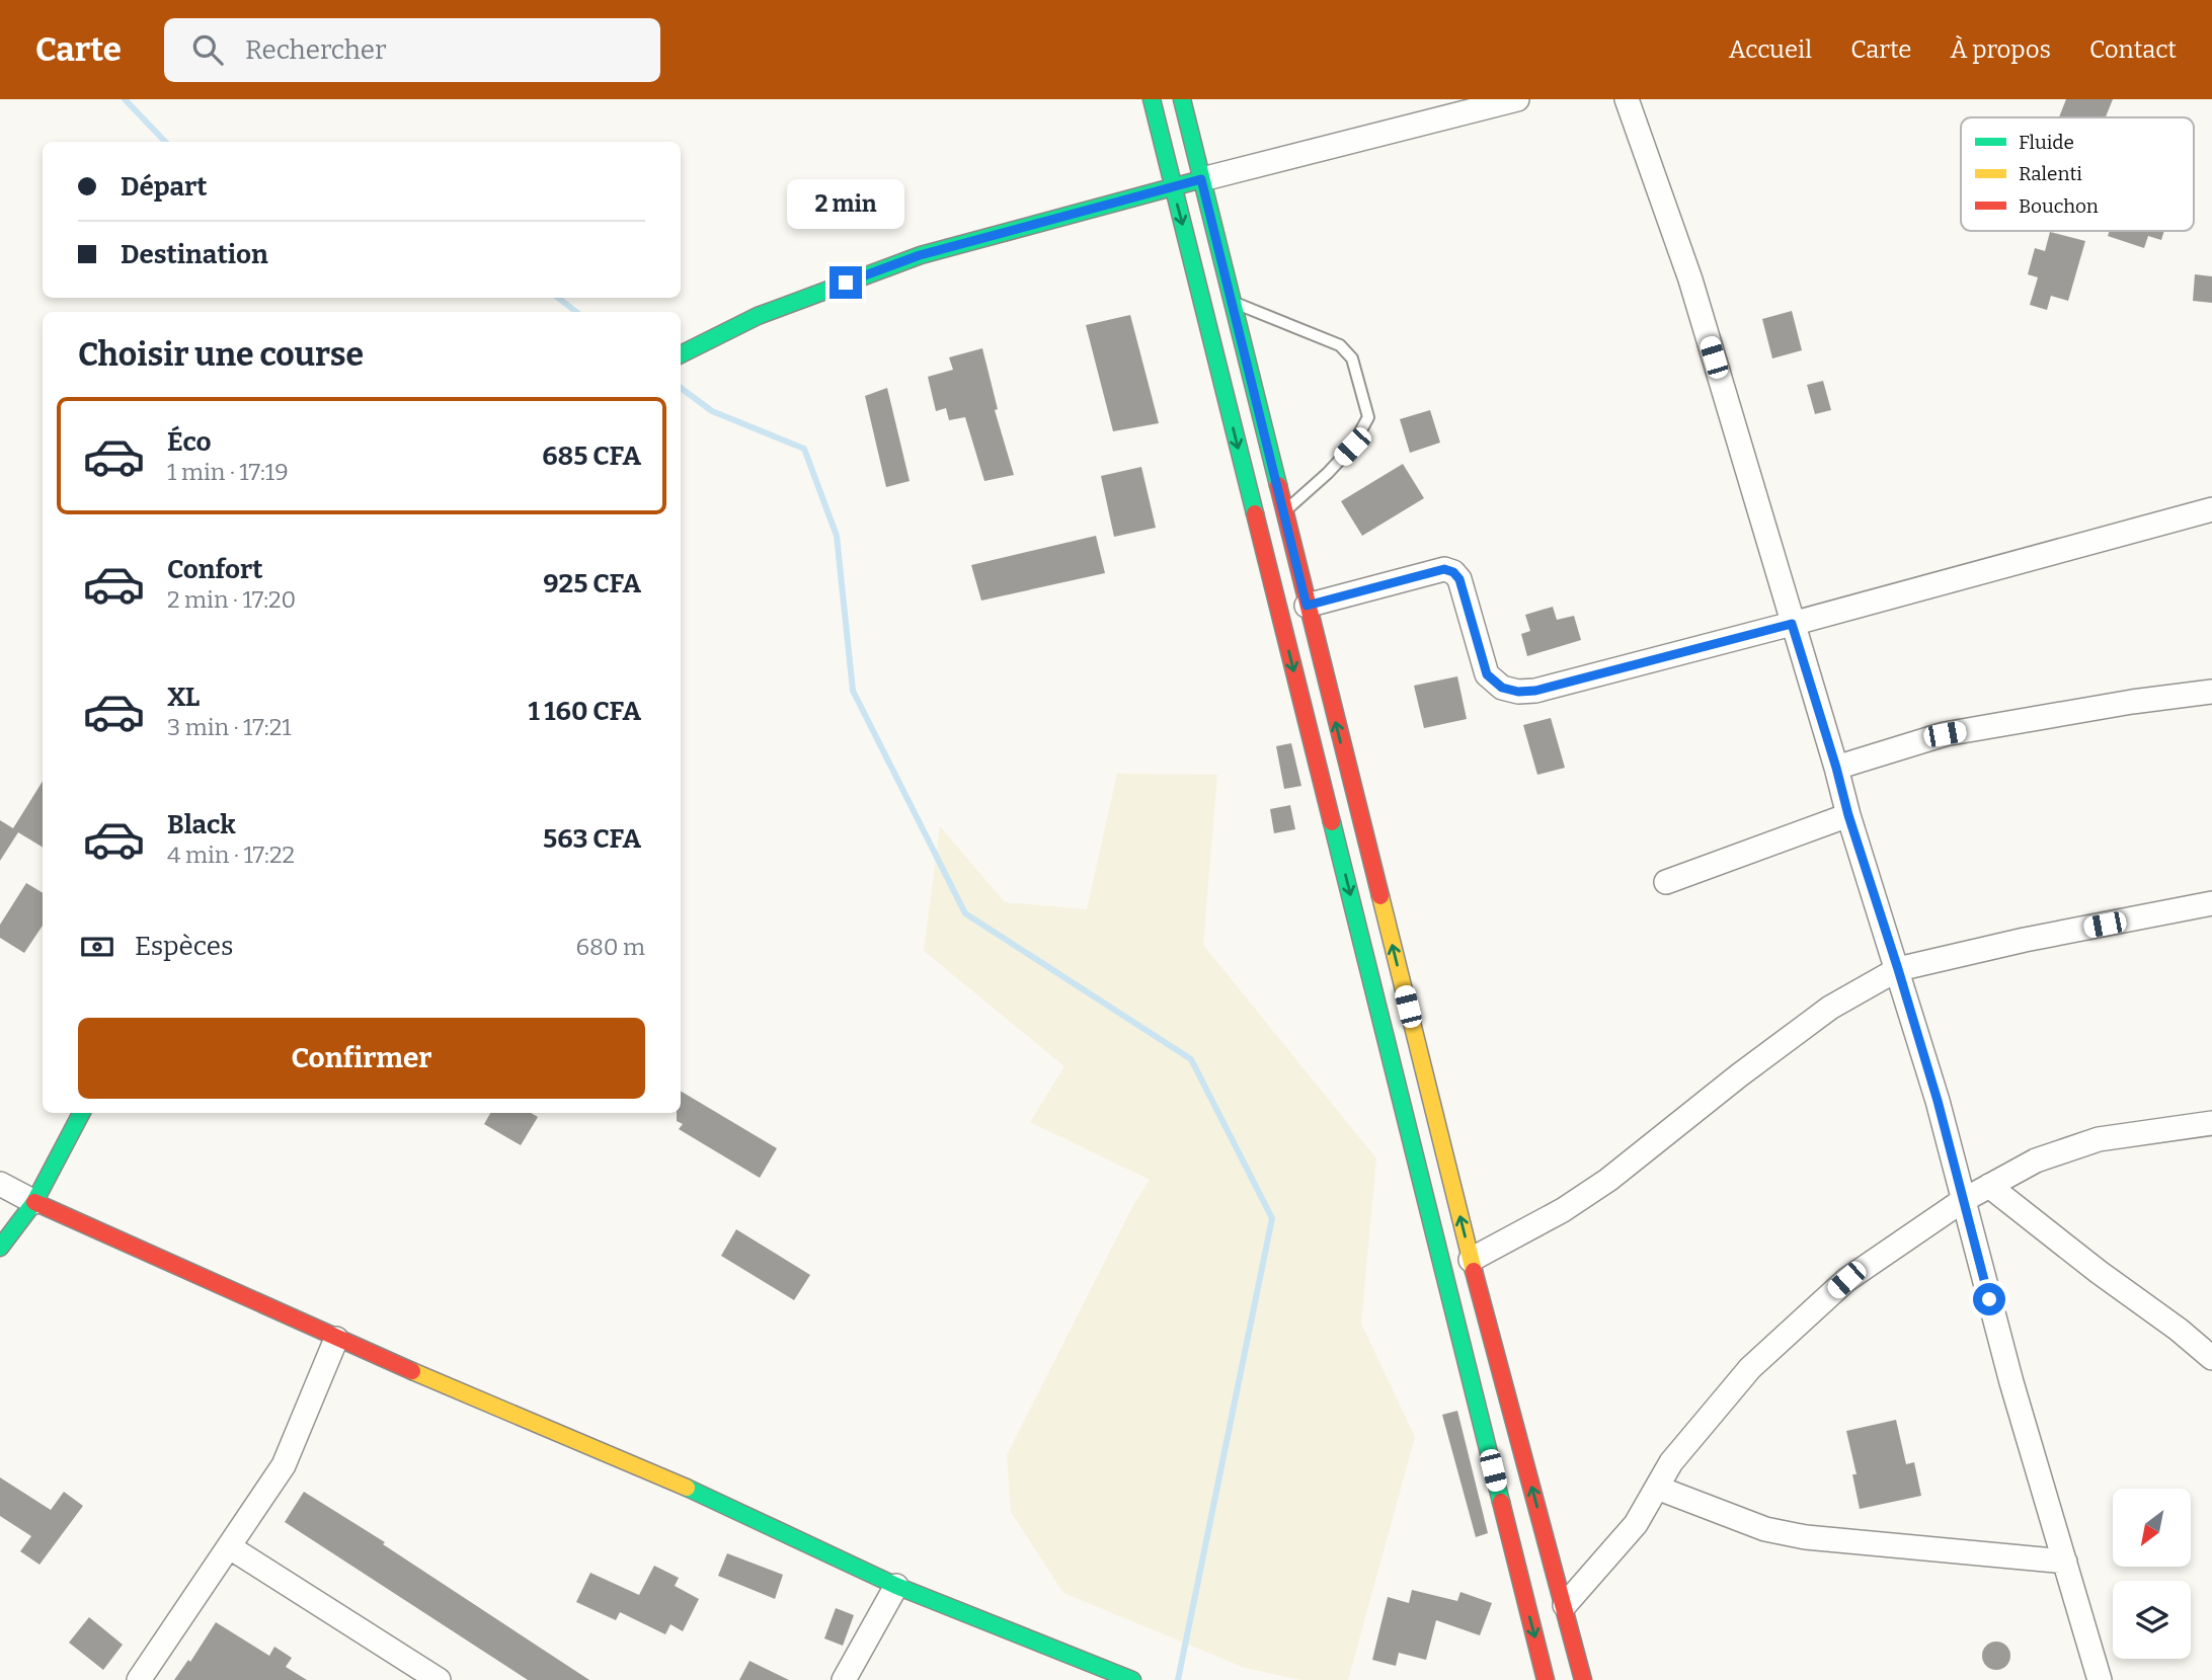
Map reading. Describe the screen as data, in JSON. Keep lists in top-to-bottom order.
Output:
{
  "legend": ["Fluide", "Ralenti", "Bouchon"],
  "north": "bottom left",
  "page": {
    "header": "Carte",
    "search": "Rechercher",
    "nav": [
      "Accueil",
      "Carte",
      "À propos",
      "Contact"
    ],
    "banner": ["Départ", "Destination"],
    "bubble": "2 min",
    "heading": "Choisir une course",
    "list": [
      {
        "name": "Éco",
        "note": "1 min · 17:19",
        "value": "685 CFA"
      },
      {
        "name": "Confort",
        "note": "2 min · 17:20",
        "value": "925 CFA"
      },
      {
        "name": "XL",
        "note": "3 min · 17:21",
        "value": "1 160 CFA"
      },
      {
        "name": "Black",
        "note": "4 min · 17:22",
        "value": "563 CFA"
      }
    ],
    "pay": ["Espèces", "680 m"],
    "buttons": "Confirmer"
  }
}
